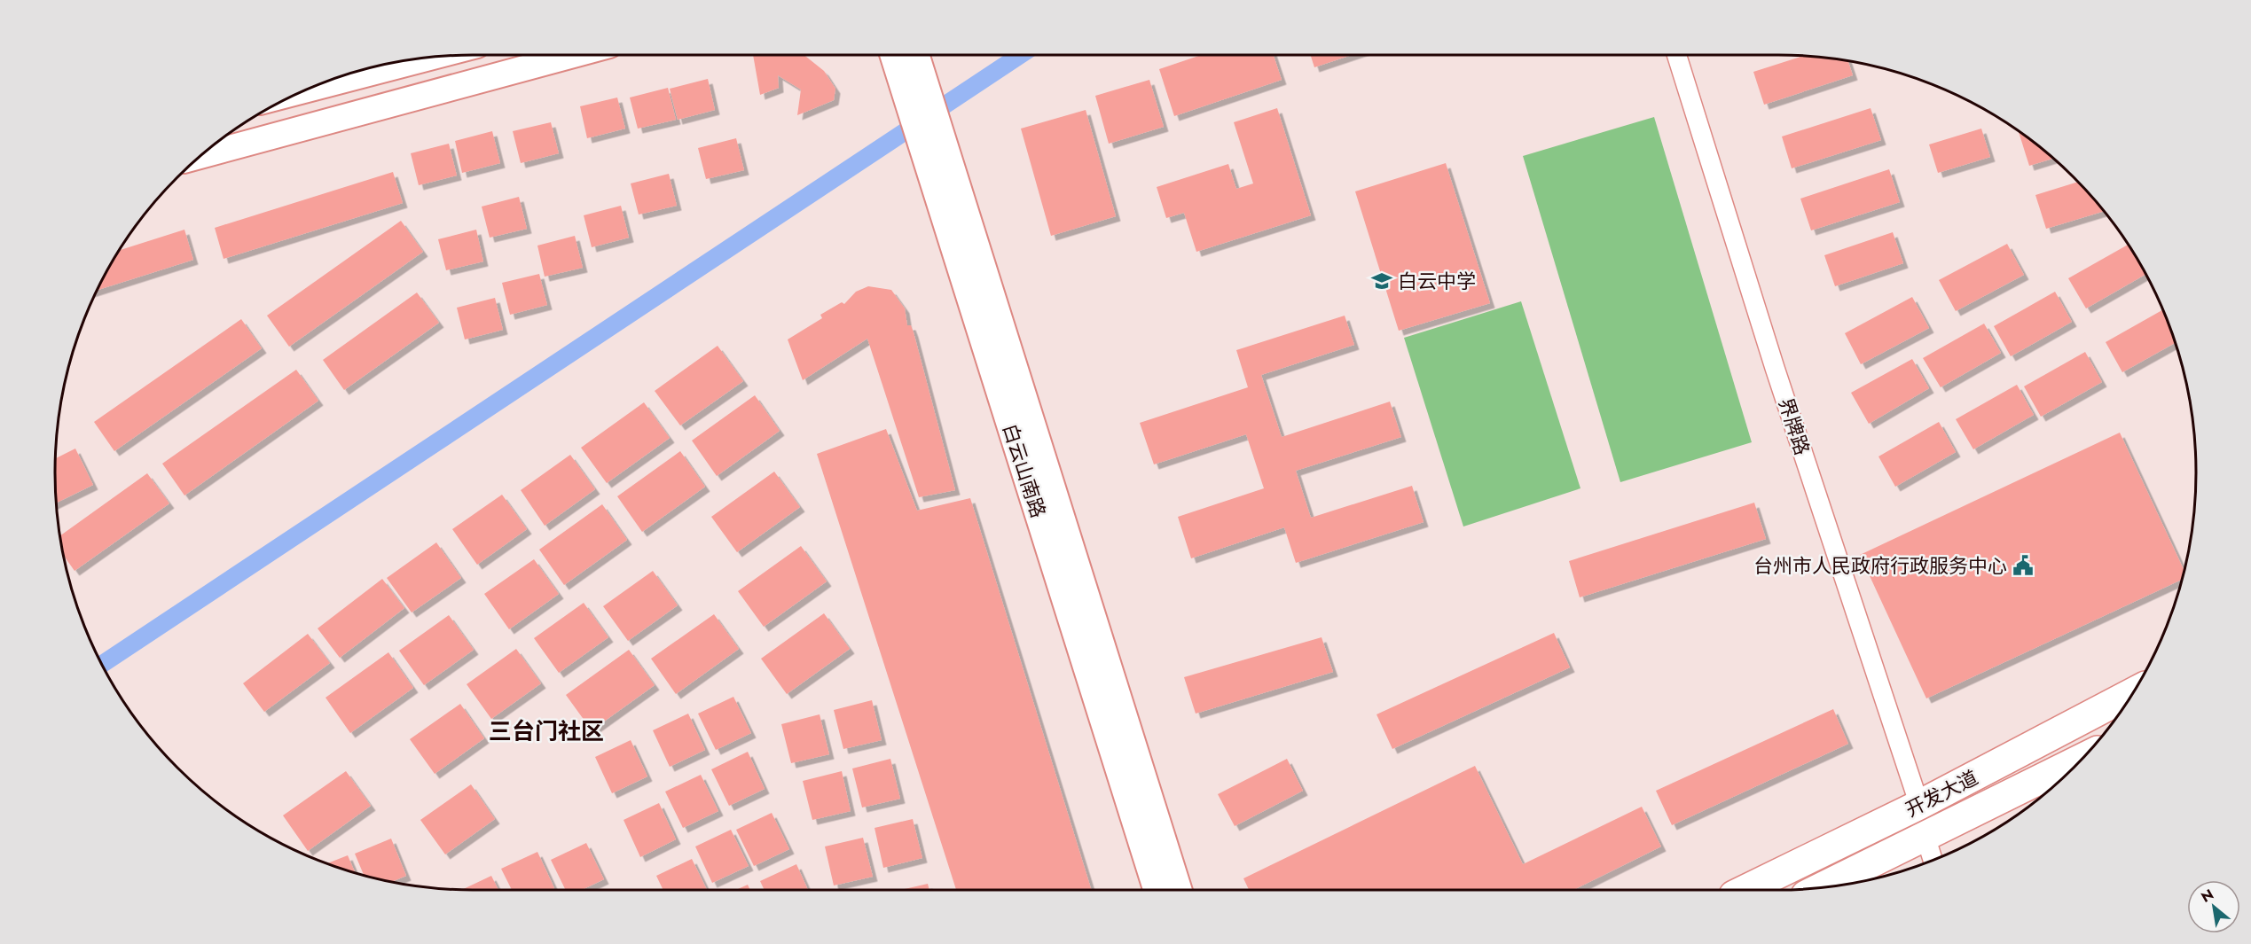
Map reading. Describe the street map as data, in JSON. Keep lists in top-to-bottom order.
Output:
{
  "streets": {
    "main road": ["白云山南路", "开发大道"],
    "street": ["界牌路"]
  },
  "crossings": [
    ["界牌路", "开发大道"]
  ],
  "districts": ["三台门社区"],
  "places": {
    "school or university": ["白云中学"],
    "public building": ["台州市人民政府行政服务中心"]
  },
  "north": "top left"
}
